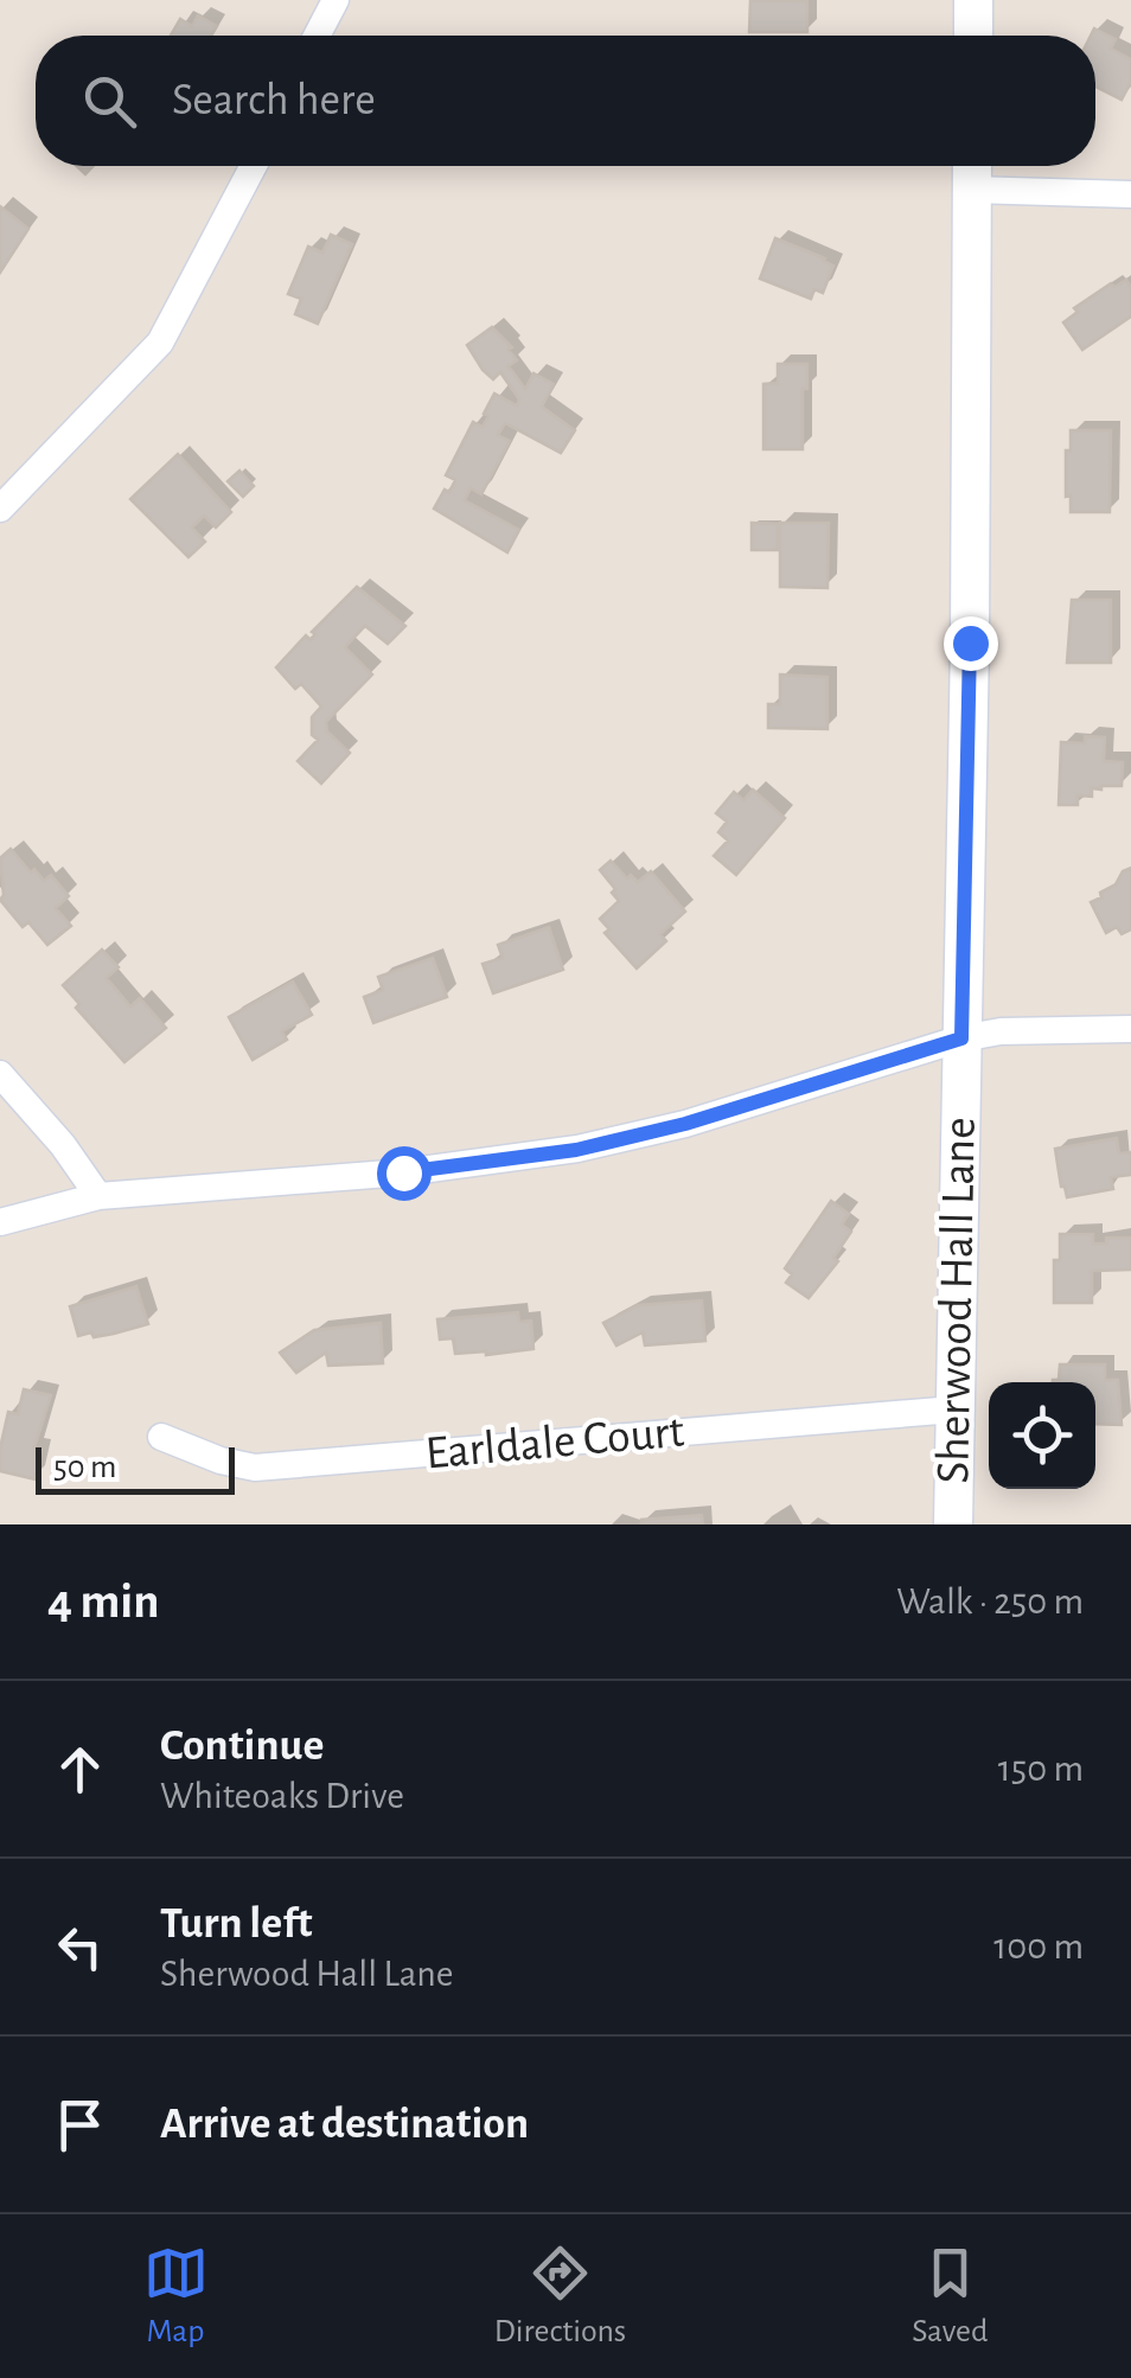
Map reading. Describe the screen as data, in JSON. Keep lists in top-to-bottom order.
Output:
{
  "streets": {
    "main road": ["Sherwood Hall Lane"],
    "street": ["Earldale Court"]
  },
  "crossings": [
    ["Sherwood Hall Lane", "Earldale Court"]
  ],
  "scale_bar": "50 m",
  "page": {
    "search": "Search here",
    "scale": "50 m",
    "heading": ["4 min", "Walk · 250 m"],
    "list": [
      ["Continue", "Whiteoaks Drive", "150 m"],
      ["Turn left", "Sherwood Hall Lane", "100 m"],
      "Arrive at destination"
    ],
    "nav": ["Map", "Directions", "Saved"]
  }
}
